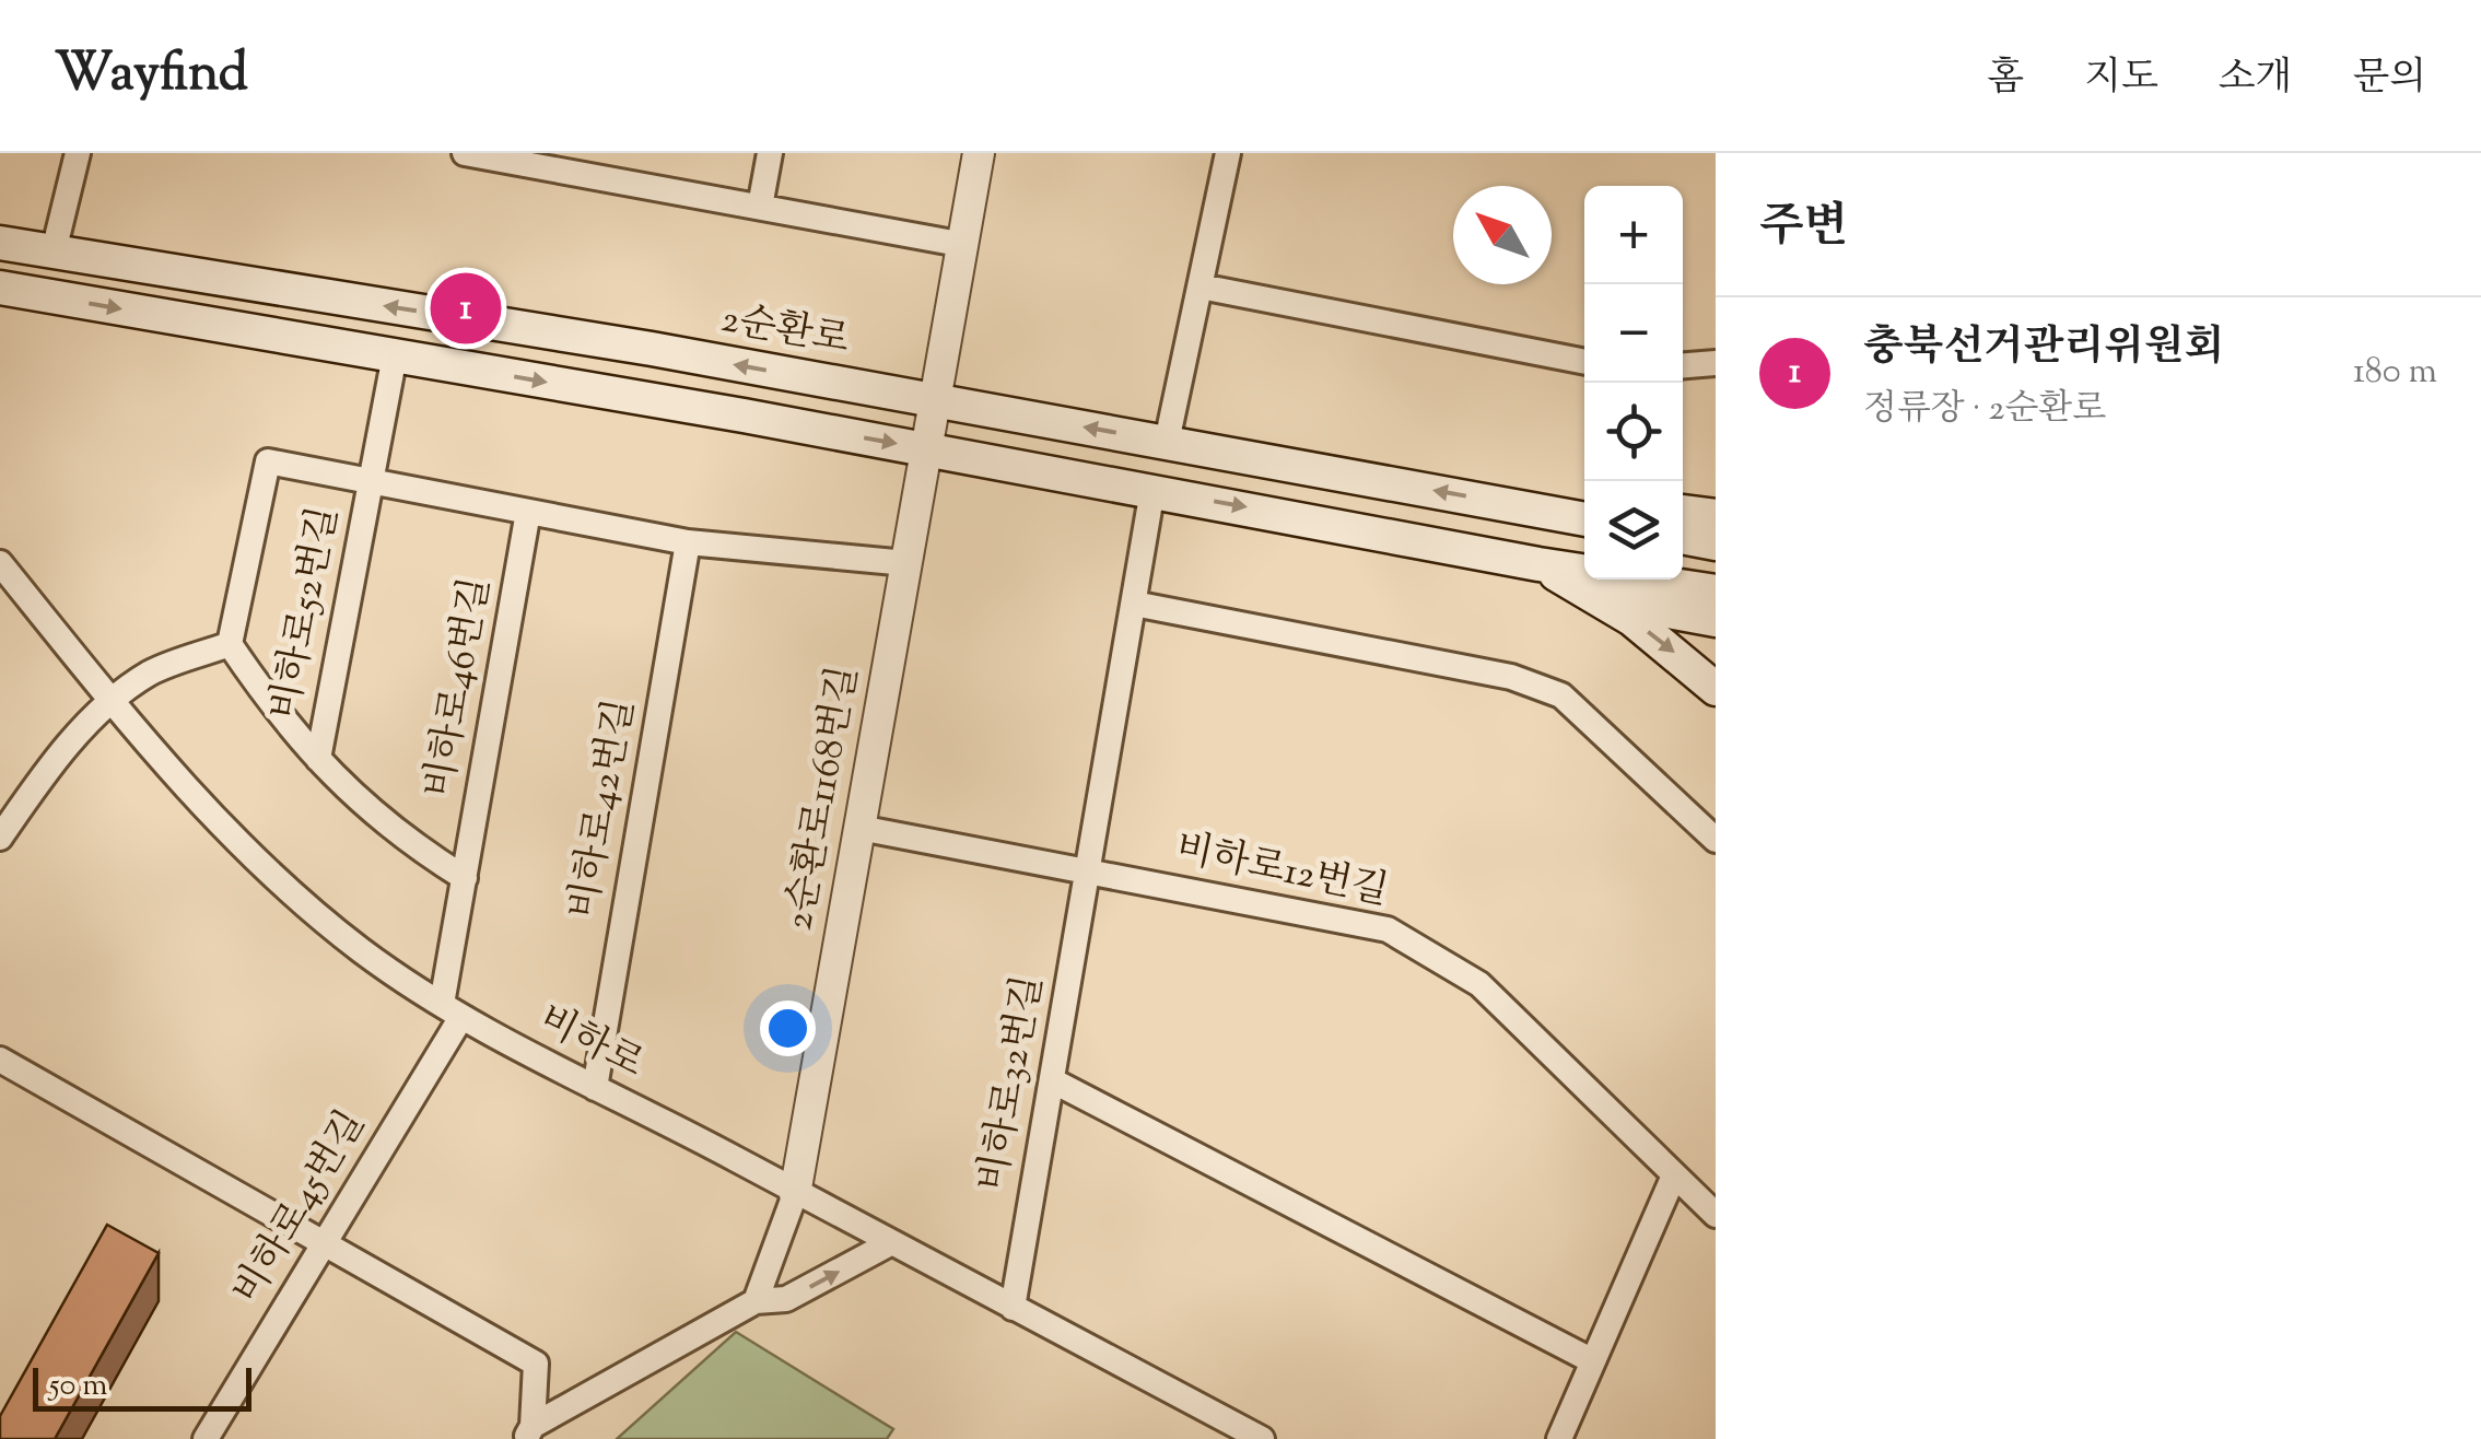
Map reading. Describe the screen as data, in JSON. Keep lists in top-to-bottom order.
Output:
{
  "streets": {
    "main road": ["2순환로"],
    "street": [
      "비하로52번길",
      "비하로46번길",
      "2순환로1168번길",
      "비하로42번길",
      "비하로12번길",
      "비하로",
      "비하로32번길",
      "비하로45번길"
    ]
  },
  "crossings": [
    ["2순환로", "2순환로1168번길"],
    ["비하로52번길", "비하로46번길"],
    ["비하로46번길", "비하로"],
    ["비하로46번길", "비하로45번길"],
    ["2순환로1168번길", "비하로12번길"],
    ["2순환로1168번길", "비하로"],
    ["비하로42번길", "비하로"],
    ["비하로12번길", "비하로32번길"],
    ["비하로", "비하로32번길"],
    ["비하로", "비하로45번길"]
  ],
  "scale_bar": "50 m",
  "north": "top left",
  "page": {
    "header": "Wayfind",
    "nav": [
      "홈",
      "지도",
      "소개",
      "문의"
    ],
    "heading": "주변",
    "map_buttons": ["+", "−"],
    "pins": "1",
    "list": [
      {
        "mark": "1",
        "name": "충북선거관리위원회",
        "note": "정류장 · 2순환로",
        "value": "180 m"
      }
    ],
    "scale": "50 m"
  }
}
